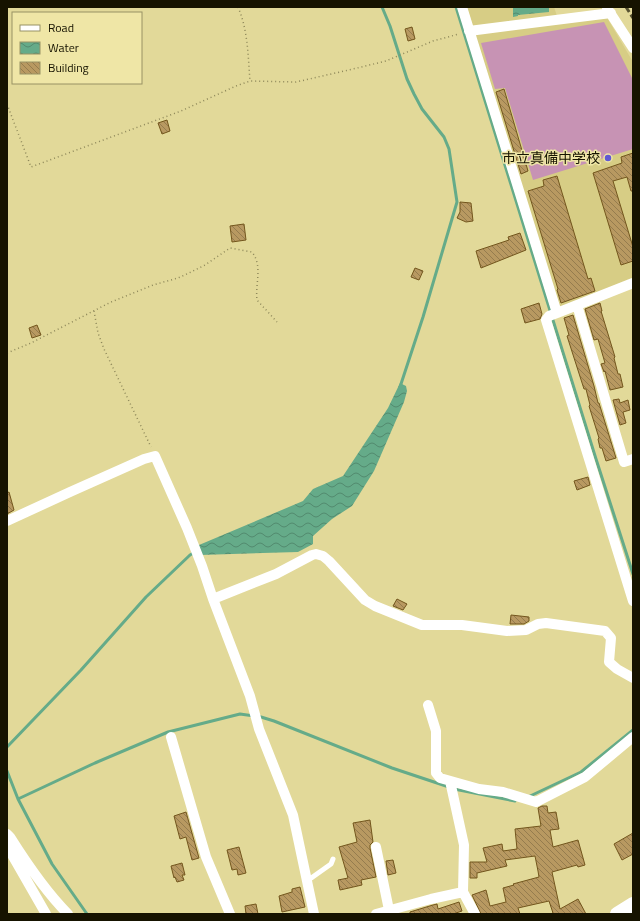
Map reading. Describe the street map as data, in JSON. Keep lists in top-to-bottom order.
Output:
{
  "places": ["市立真備中学校"],
  "legend": ["Road", "Water", "Building"]
}
